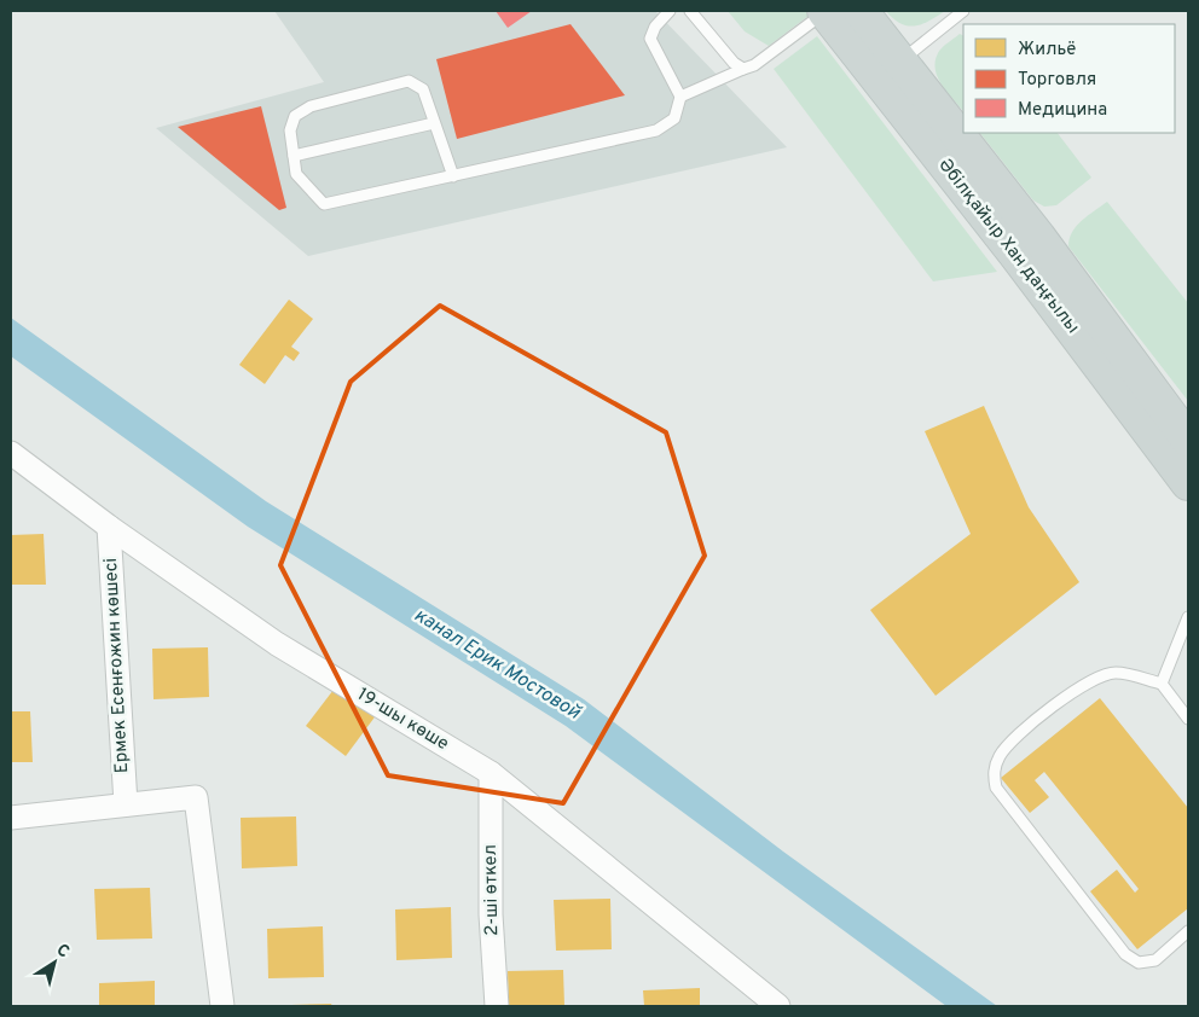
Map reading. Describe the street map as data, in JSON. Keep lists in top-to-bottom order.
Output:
{
  "streets": {
    "main road": ["Әбілқайыр Хан даңғылы"],
    "street": ["Ермек Есенғожин көшесі", "19-шы көше", "2-шi өткел"]
  },
  "crossings": [
    ["Ермек Есенғожин көшесі", "19-шы көше"],
    ["19-шы көше", "2-шi өткел"]
  ],
  "water": ["канал Ерик Мостовой"],
  "legend": ["Жильё", "Торговля", "Медицина"],
  "north": "top right"
}
